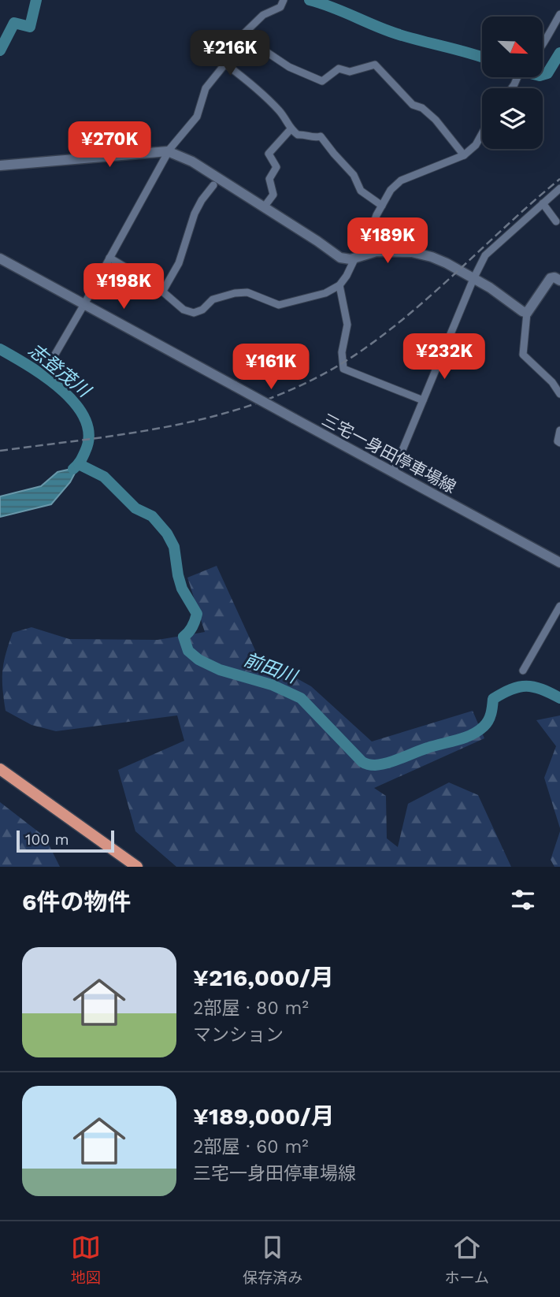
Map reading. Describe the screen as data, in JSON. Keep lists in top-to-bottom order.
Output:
{
  "streets": {
    "main road": ["三宅一身田停車場線"]
  },
  "water": ["志登茂川", "前田川"],
  "scale_bar": "100 m",
  "north": "bottom right",
  "page": {
    "price": [
      "¥216K",
      "¥270K",
      "¥189K",
      "¥198K",
      "¥232K",
      "¥161K"
    ],
    "scale": "100 m",
    "heading": "6件の物件",
    "list": [
      {
        "name": "¥216,000/月",
        "note": "2部屋 · 80 m² · マンション"
      },
      {
        "name": "¥189,000/月",
        "note": "2部屋 · 60 m² · 三宅一身田停車場線"
      }
    ],
    "tabs": ["地図", "保存済み", "ホーム"]
  }
}
